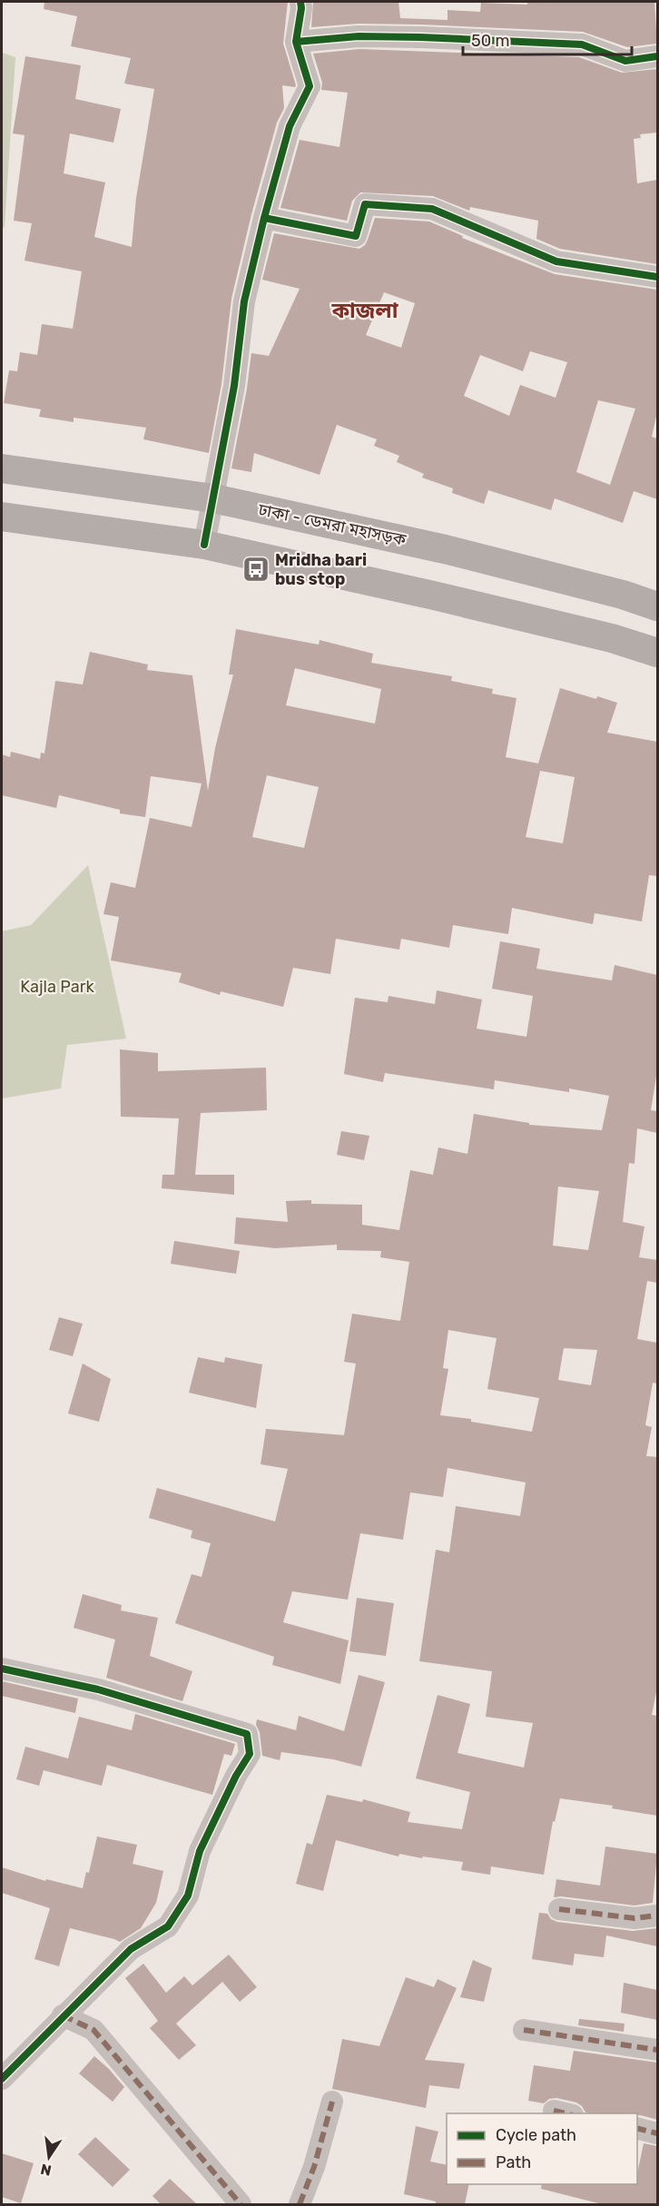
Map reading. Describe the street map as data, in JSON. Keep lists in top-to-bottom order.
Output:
{
  "streets": {
    "main road": ["ঢাকা - ডেমরা মহাসড়ক"]
  },
  "districts": ["কাজলা"],
  "parks": ["Kajla Park"],
  "places": {
    "bus stop": ["Mridha bari bus stop"]
  },
  "legend": ["Cycle path", "Path"],
  "scale_bar": "50 m",
  "north": "bottom"
}
